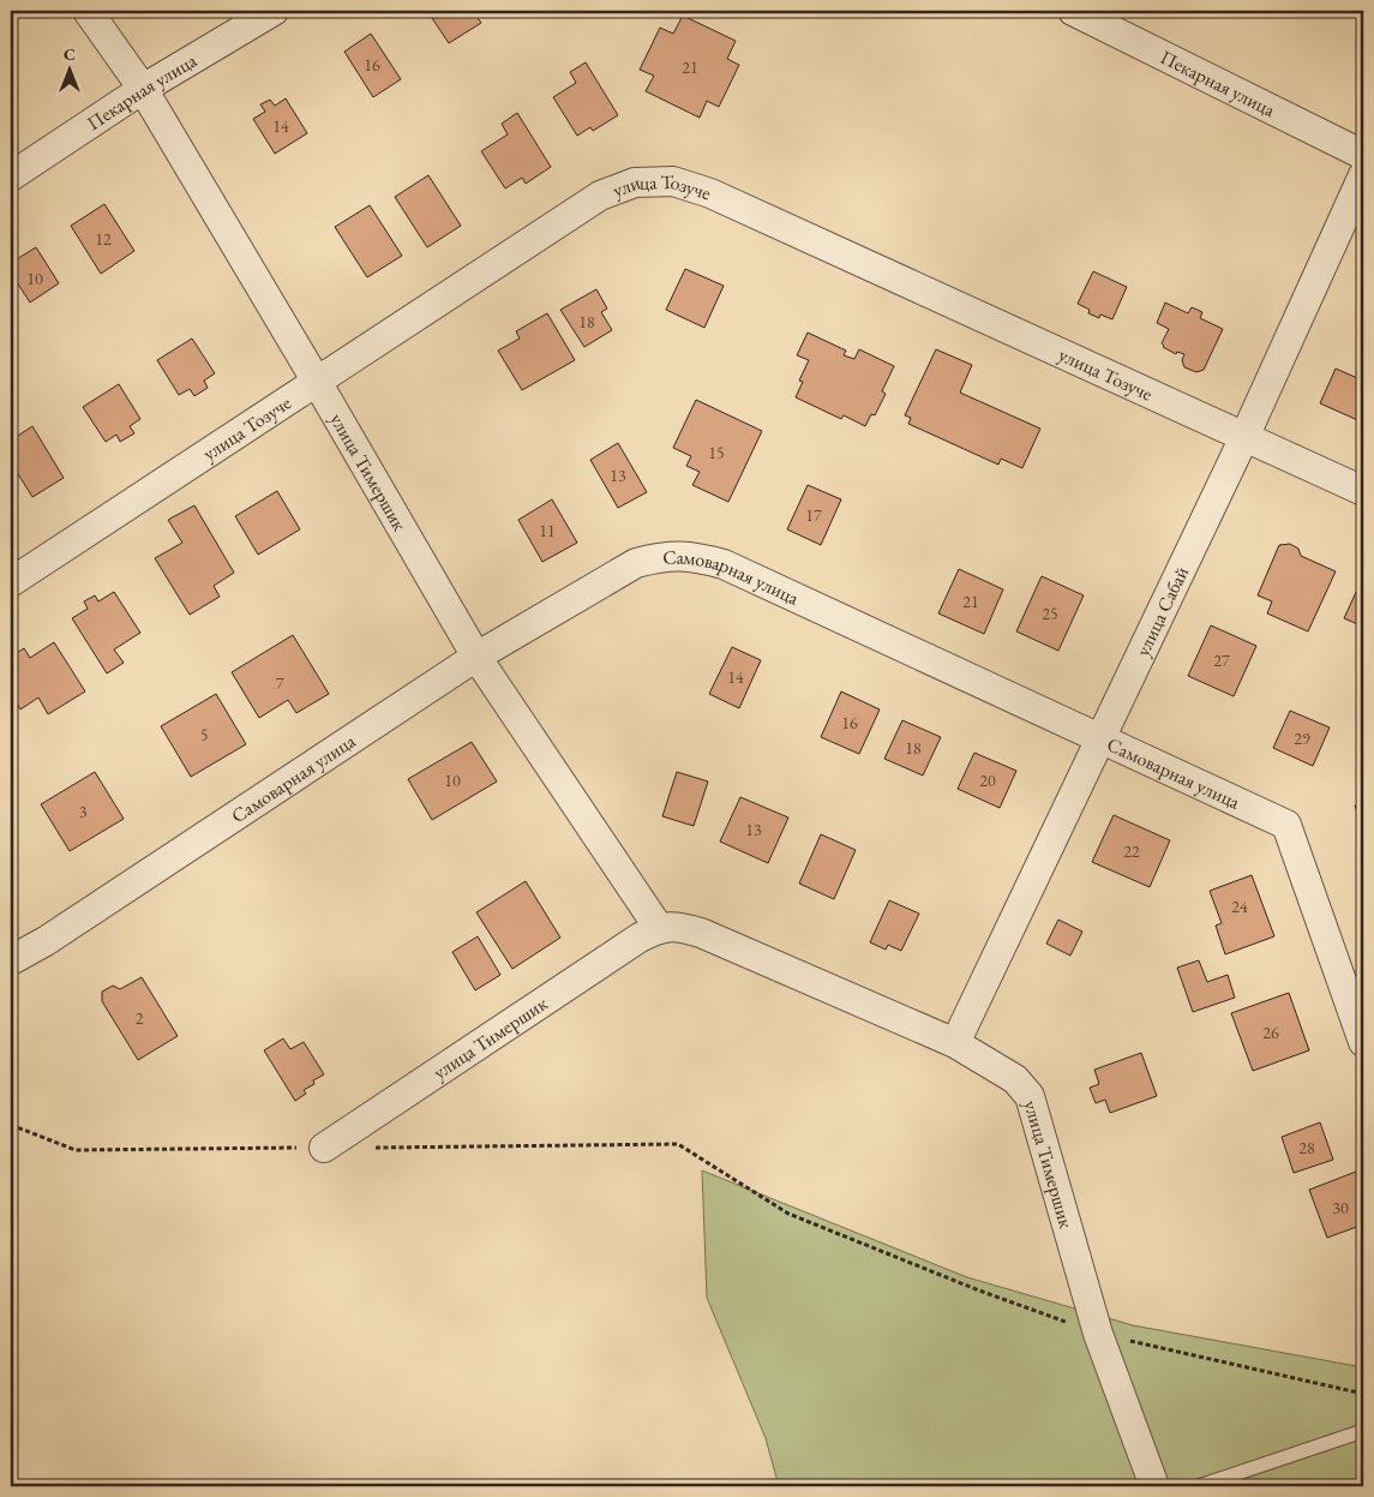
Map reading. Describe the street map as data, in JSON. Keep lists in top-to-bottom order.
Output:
{
  "streets": {
    "street": [
      "Пекарная улица",
      "улица Тозуче",
      "улица Тимершик",
      "Самоварная улица",
      "улица Сабай"
    ]
  },
  "crossings": [
    ["Пекарная улица", "улица Тимершик"],
    ["улица Тозуче", "улица Тимершик"],
    ["улица Тозуче", "улица Сабай"],
    ["улица Тимершик", "Самоварная улица"],
    ["улица Тимершик", "улица Сабай"],
    ["Самоварная улица", "улица Сабай"]
  ],
  "house_numbers": [
    "16",
    "21",
    "14",
    "12",
    "10",
    "18",
    "15",
    "13",
    "17",
    "11",
    "21",
    "25",
    "27",
    "14",
    "7",
    "16",
    "5",
    "29",
    "18",
    "10",
    "20",
    "3",
    "13",
    "22",
    "24",
    "2",
    "26",
    "28",
    "30"
  ],
  "north": "top"
}
